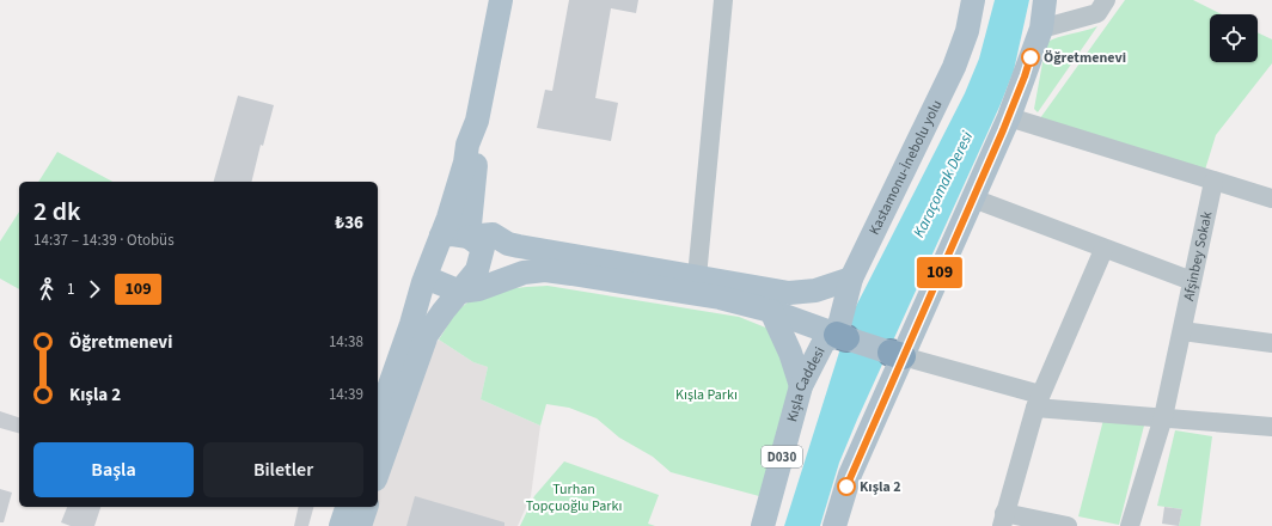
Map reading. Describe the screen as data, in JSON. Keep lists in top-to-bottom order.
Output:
{
  "streets": {
    "main road": ["Kastamonu-İnebolu yolu", "Kışla Caddesi", "D030"],
    "street": ["Afşinbey Sokak"]
  },
  "crossings": [
    ["Kastamonu-İnebolu yolu", "Kışla Caddesi"]
  ],
  "water": ["Karaçomak Deresi"],
  "parks": ["Kışla Parkı", "Turhan Topçuoğlu Parkı"],
  "places": ["Öğretmenevi", "Kışla 2"],
  "lines": ["bus line 109"],
  "page": {
    "on_map": "109",
    "heading": ["2 dk", "14:37 – 14:39 · Otobüs", "₺36"],
    "legs": ["1", "109"],
    "list": [
      {
        "name": "Öğretmenevi",
        "value": "14:38"
      },
      {
        "name": "Kışla 2",
        "value": "14:39"
      }
    ],
    "buttons": ["Başla", "Biletler"]
  }
}
